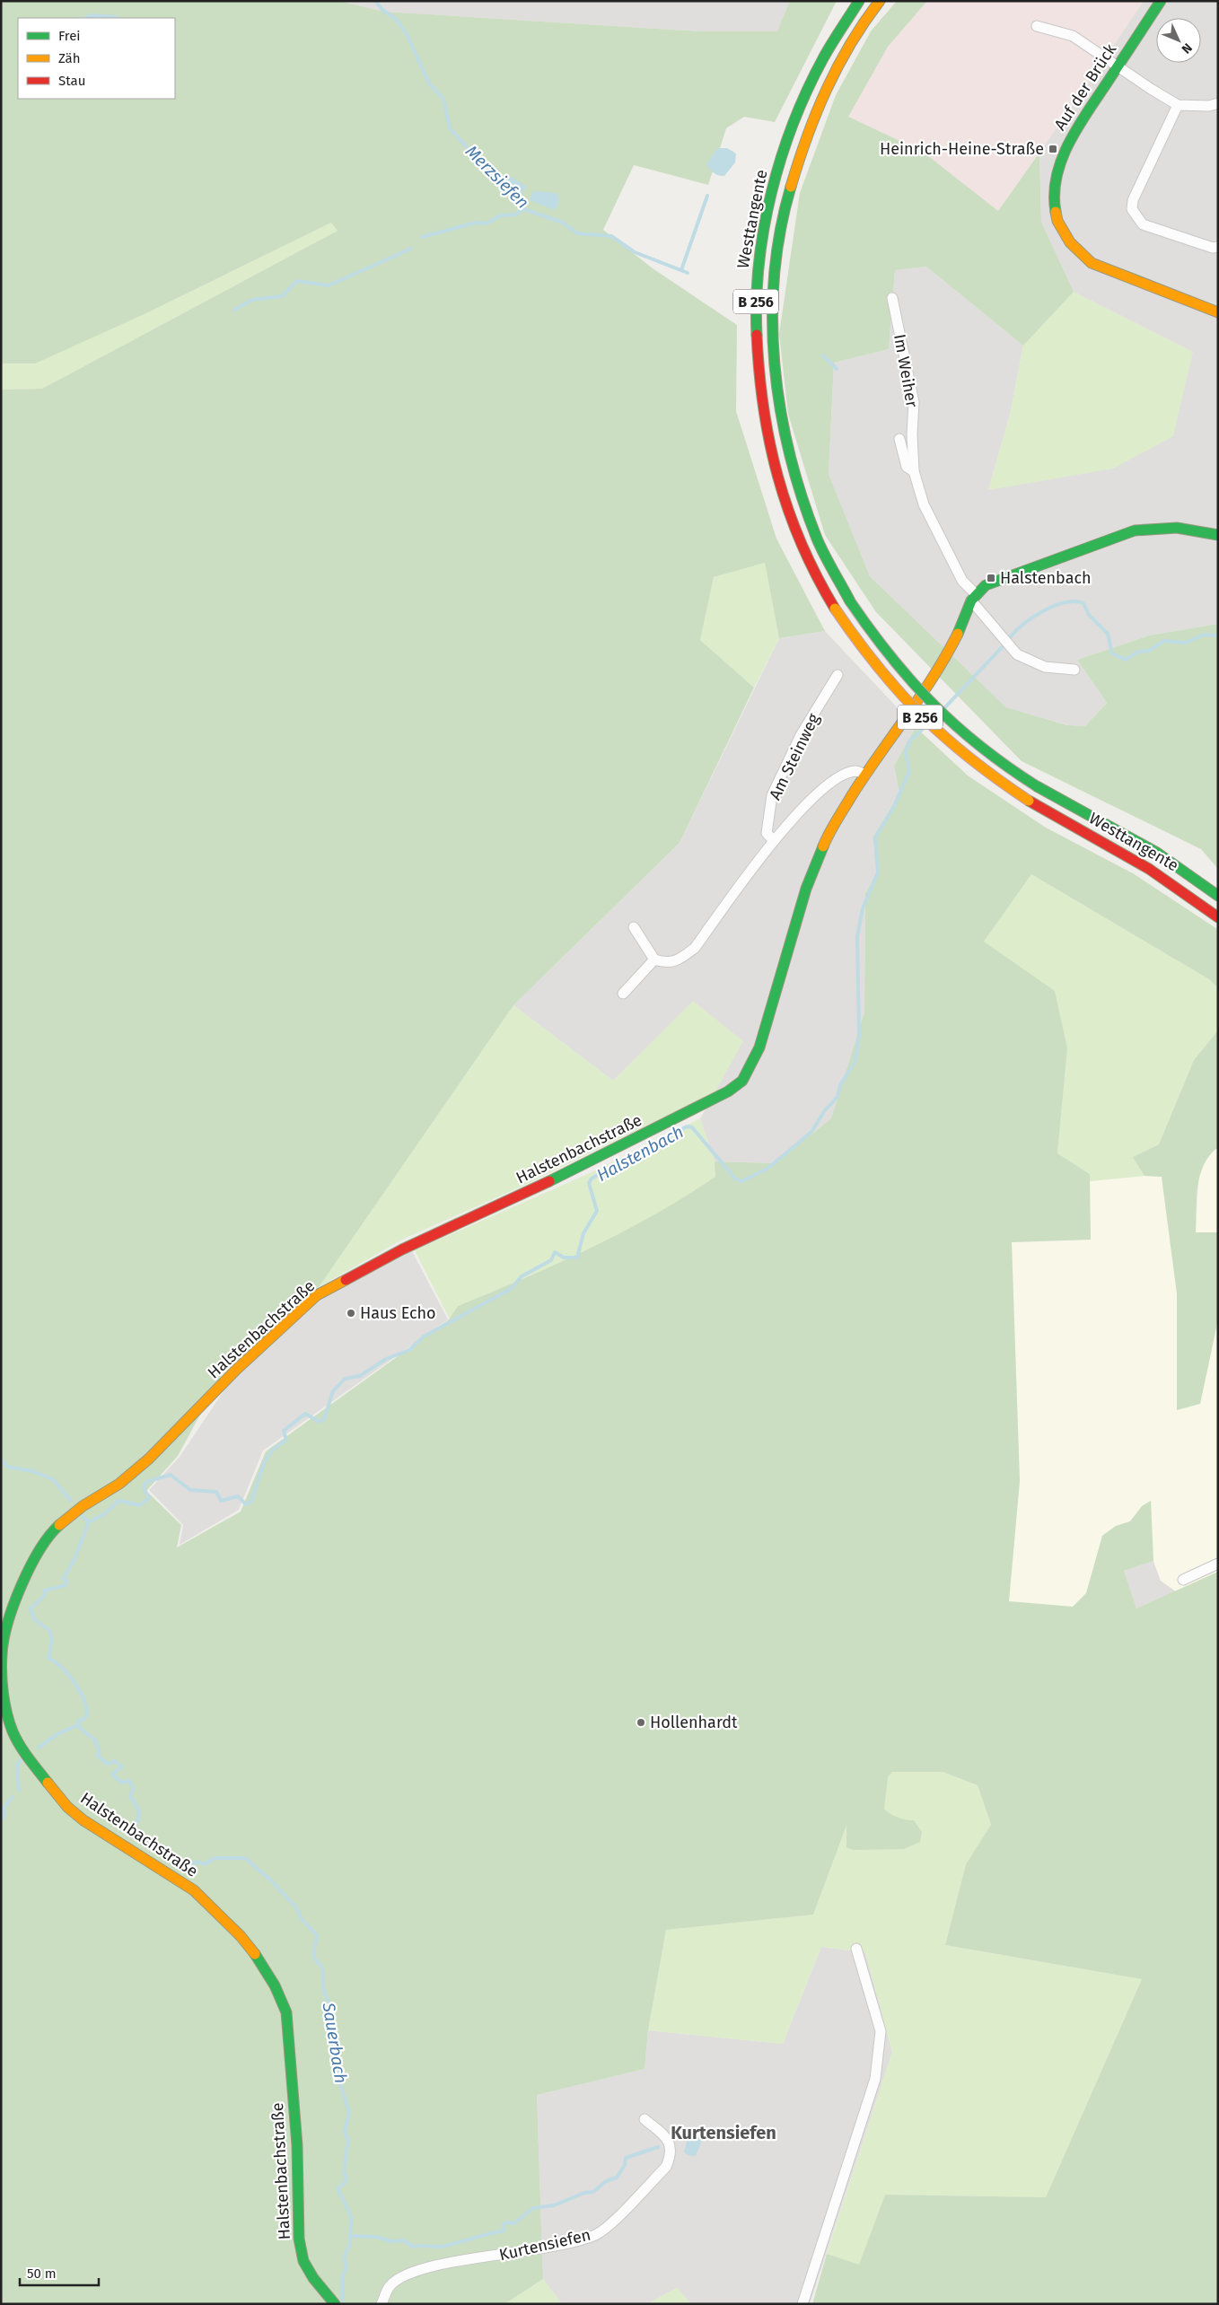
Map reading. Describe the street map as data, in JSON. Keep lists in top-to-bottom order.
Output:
{
  "streets": {
    "main road": [
      "Auf der Brück",
      "Westtangente",
      "B 256",
      "Halstenbachstraße"
    ],
    "street": ["Im Weiher", "Am Steinweg", "Kurtensiefen"]
  },
  "crossings": [
    ["Im Weiher", "Halstenbachstraße"],
    ["Am Steinweg", "Halstenbachstraße"]
  ],
  "districts": ["Kurtensiefen"],
  "water": ["Merzsiefen", "Halstenbach", "Sauerbach"],
  "places": {
    "transit": ["Heinrich-Heine-Straße", "Halstenbach"],
    "other": ["Haus Echo", "Hollenhardt"]
  },
  "legend": ["Frei", "Zäh", "Stau"],
  "scale_bar": "50 m",
  "north": "bottom right"
}
